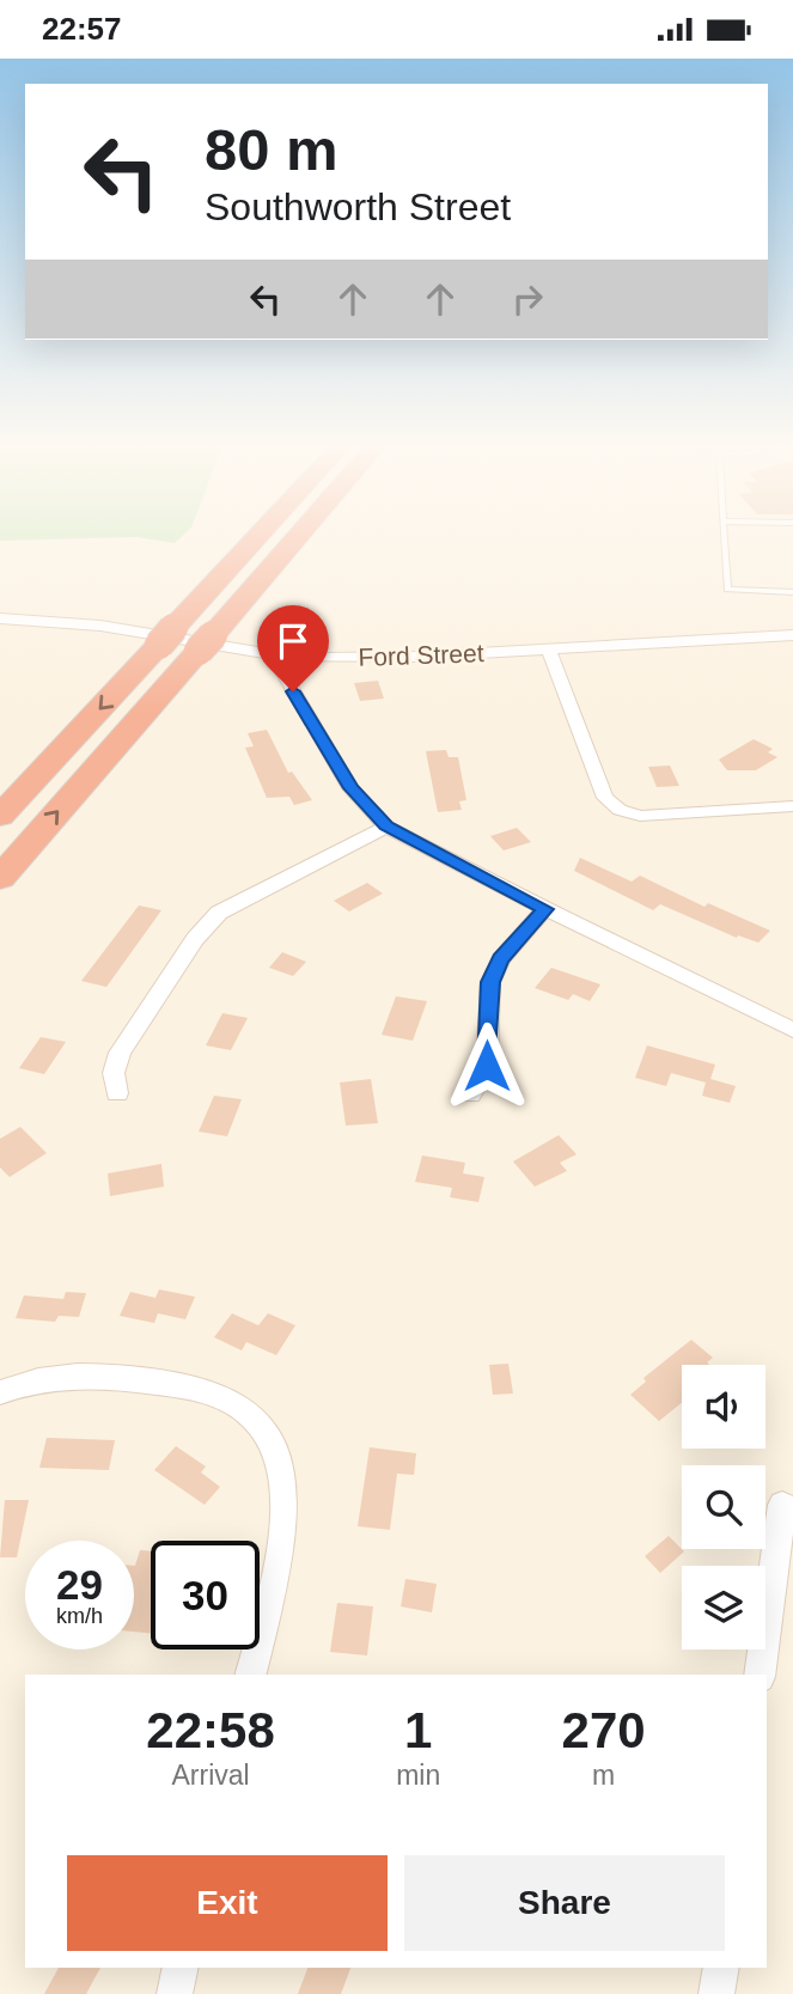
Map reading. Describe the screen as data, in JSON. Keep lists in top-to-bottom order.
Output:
{
  "streets": {
    "street": ["Ford Street"]
  },
  "page": {
    "status": "22:57",
    "turn": ["80 m", "Southworth Street"],
    "speed": "29 km/h",
    "limit": "30",
    "eta": [
      "22:58",
      "Arrival",
      "1",
      "min",
      "270",
      "m"
    ],
    "buttons": ["Exit", "Share"]
  }
}
